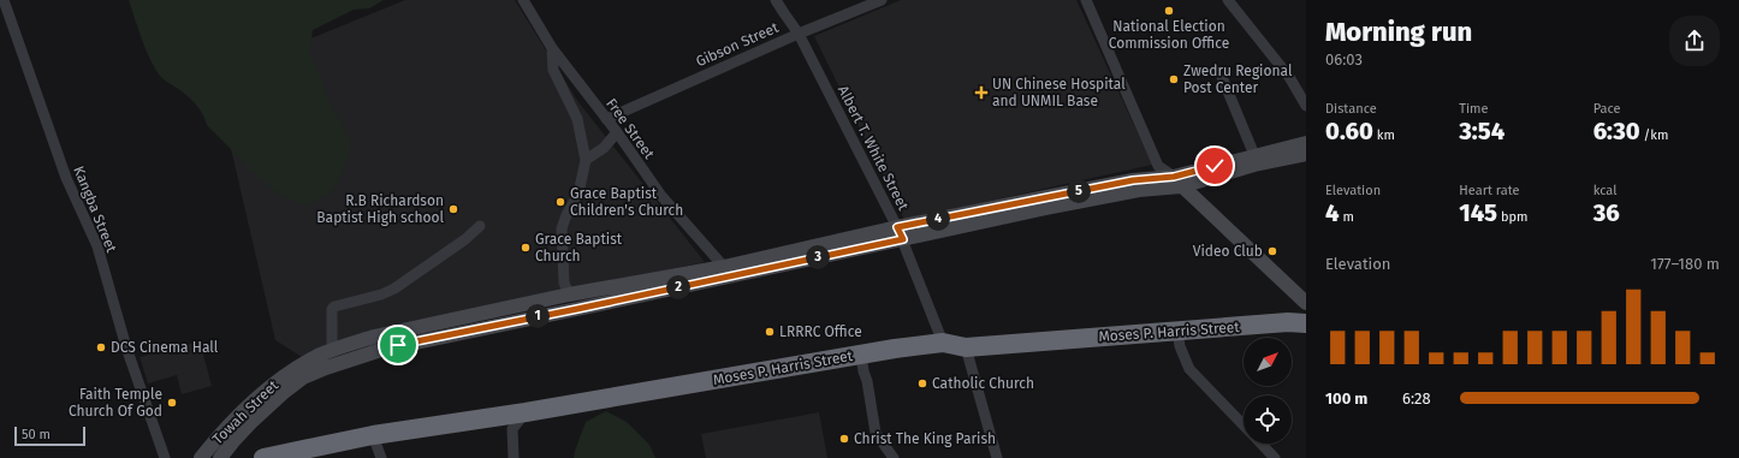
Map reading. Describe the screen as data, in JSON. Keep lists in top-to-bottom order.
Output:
{
  "streets": {
    "highway": ["Moses P. Harris Street"],
    "street": [
      "Gibson Street",
      "Free Street",
      "Albert T. White Street",
      "Kangba Street",
      "Towah Street"
    ]
  },
  "crossings": [
    ["Gibson Street", "Free Street"],
    ["Gibson Street", "Albert T. White Street"],
    ["Free Street", "Towah Street"],
    ["Albert T. White Street", "Moses P. Harris Street"],
    ["Albert T. White Street", "Towah Street"]
  ],
  "places": {
    "other": [
      "National Election Commission Office",
      "Zwedru Regional Post Center",
      "Grace Baptist Children's Church",
      "R.B Richardson Baptist High school",
      "Grace Baptist Church",
      "Video Club",
      "LRRRC Office",
      "DCS Cinema Hall",
      "Catholic Church",
      "Faith Temple Church Of God",
      "Christ The King Parish"
    ],
    "health": ["UN Chinese Hospital and UNMIL Base"]
  },
  "scale_bar": "50 m",
  "north": "top right",
  "page": {
    "heading": ["Morning run", "06:03"],
    "stats": [
      ["Distance", "0.60 km"],
      ["Time", "3:54"],
      ["Pace", "6:30 /km"],
      ["Elevation", "4 m"],
      ["Heart rate", "145 bpm"],
      ["kcal", "36"]
    ],
    "pins": [
      "5",
      "4",
      "3",
      "2",
      "1"
    ],
    "chart": ["Elevation", "177–180 m"],
    "list": [
      {
        "name": "100 m",
        "note": "6:28"
      }
    ],
    "scale": "50 m"
  }
}
